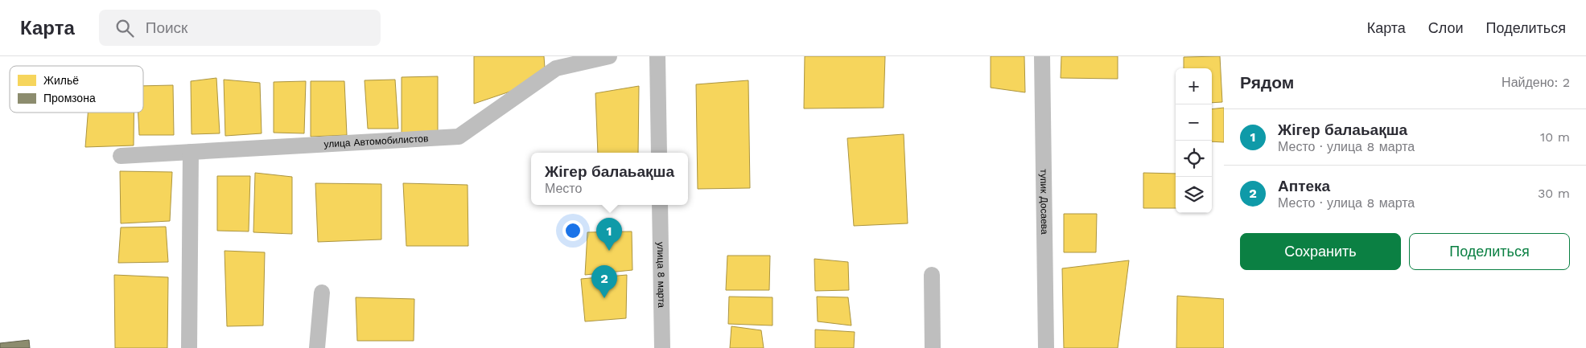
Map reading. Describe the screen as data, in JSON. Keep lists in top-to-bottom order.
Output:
{
  "streets": {
    "street": ["улица Автомобилистов", "тупик Досаева", "улица 8 марта"]
  },
  "legend": ["Жильё", "Промзона"],
  "page": {
    "header": "Карта",
    "search": "Поиск",
    "nav": ["Карта", "Слои", "Поделиться"],
    "heading": ["Рядом", "Найдено: 2"],
    "map_buttons": ["+", "−"],
    "list": [
      {
        "mark": "1",
        "name": "Жігер балаьақша",
        "note": "Место · улица 8 марта",
        "value": "10 m"
      },
      {
        "mark": "2",
        "name": "Аптека",
        "note": "Место · улица 8 марта",
        "value": "30 m"
      }
    ],
    "popup": ["Жігер балаьақша", "Место"],
    "pins": ["1", "2"],
    "buttons": ["Сохранить", "Поделиться"]
  }
}
